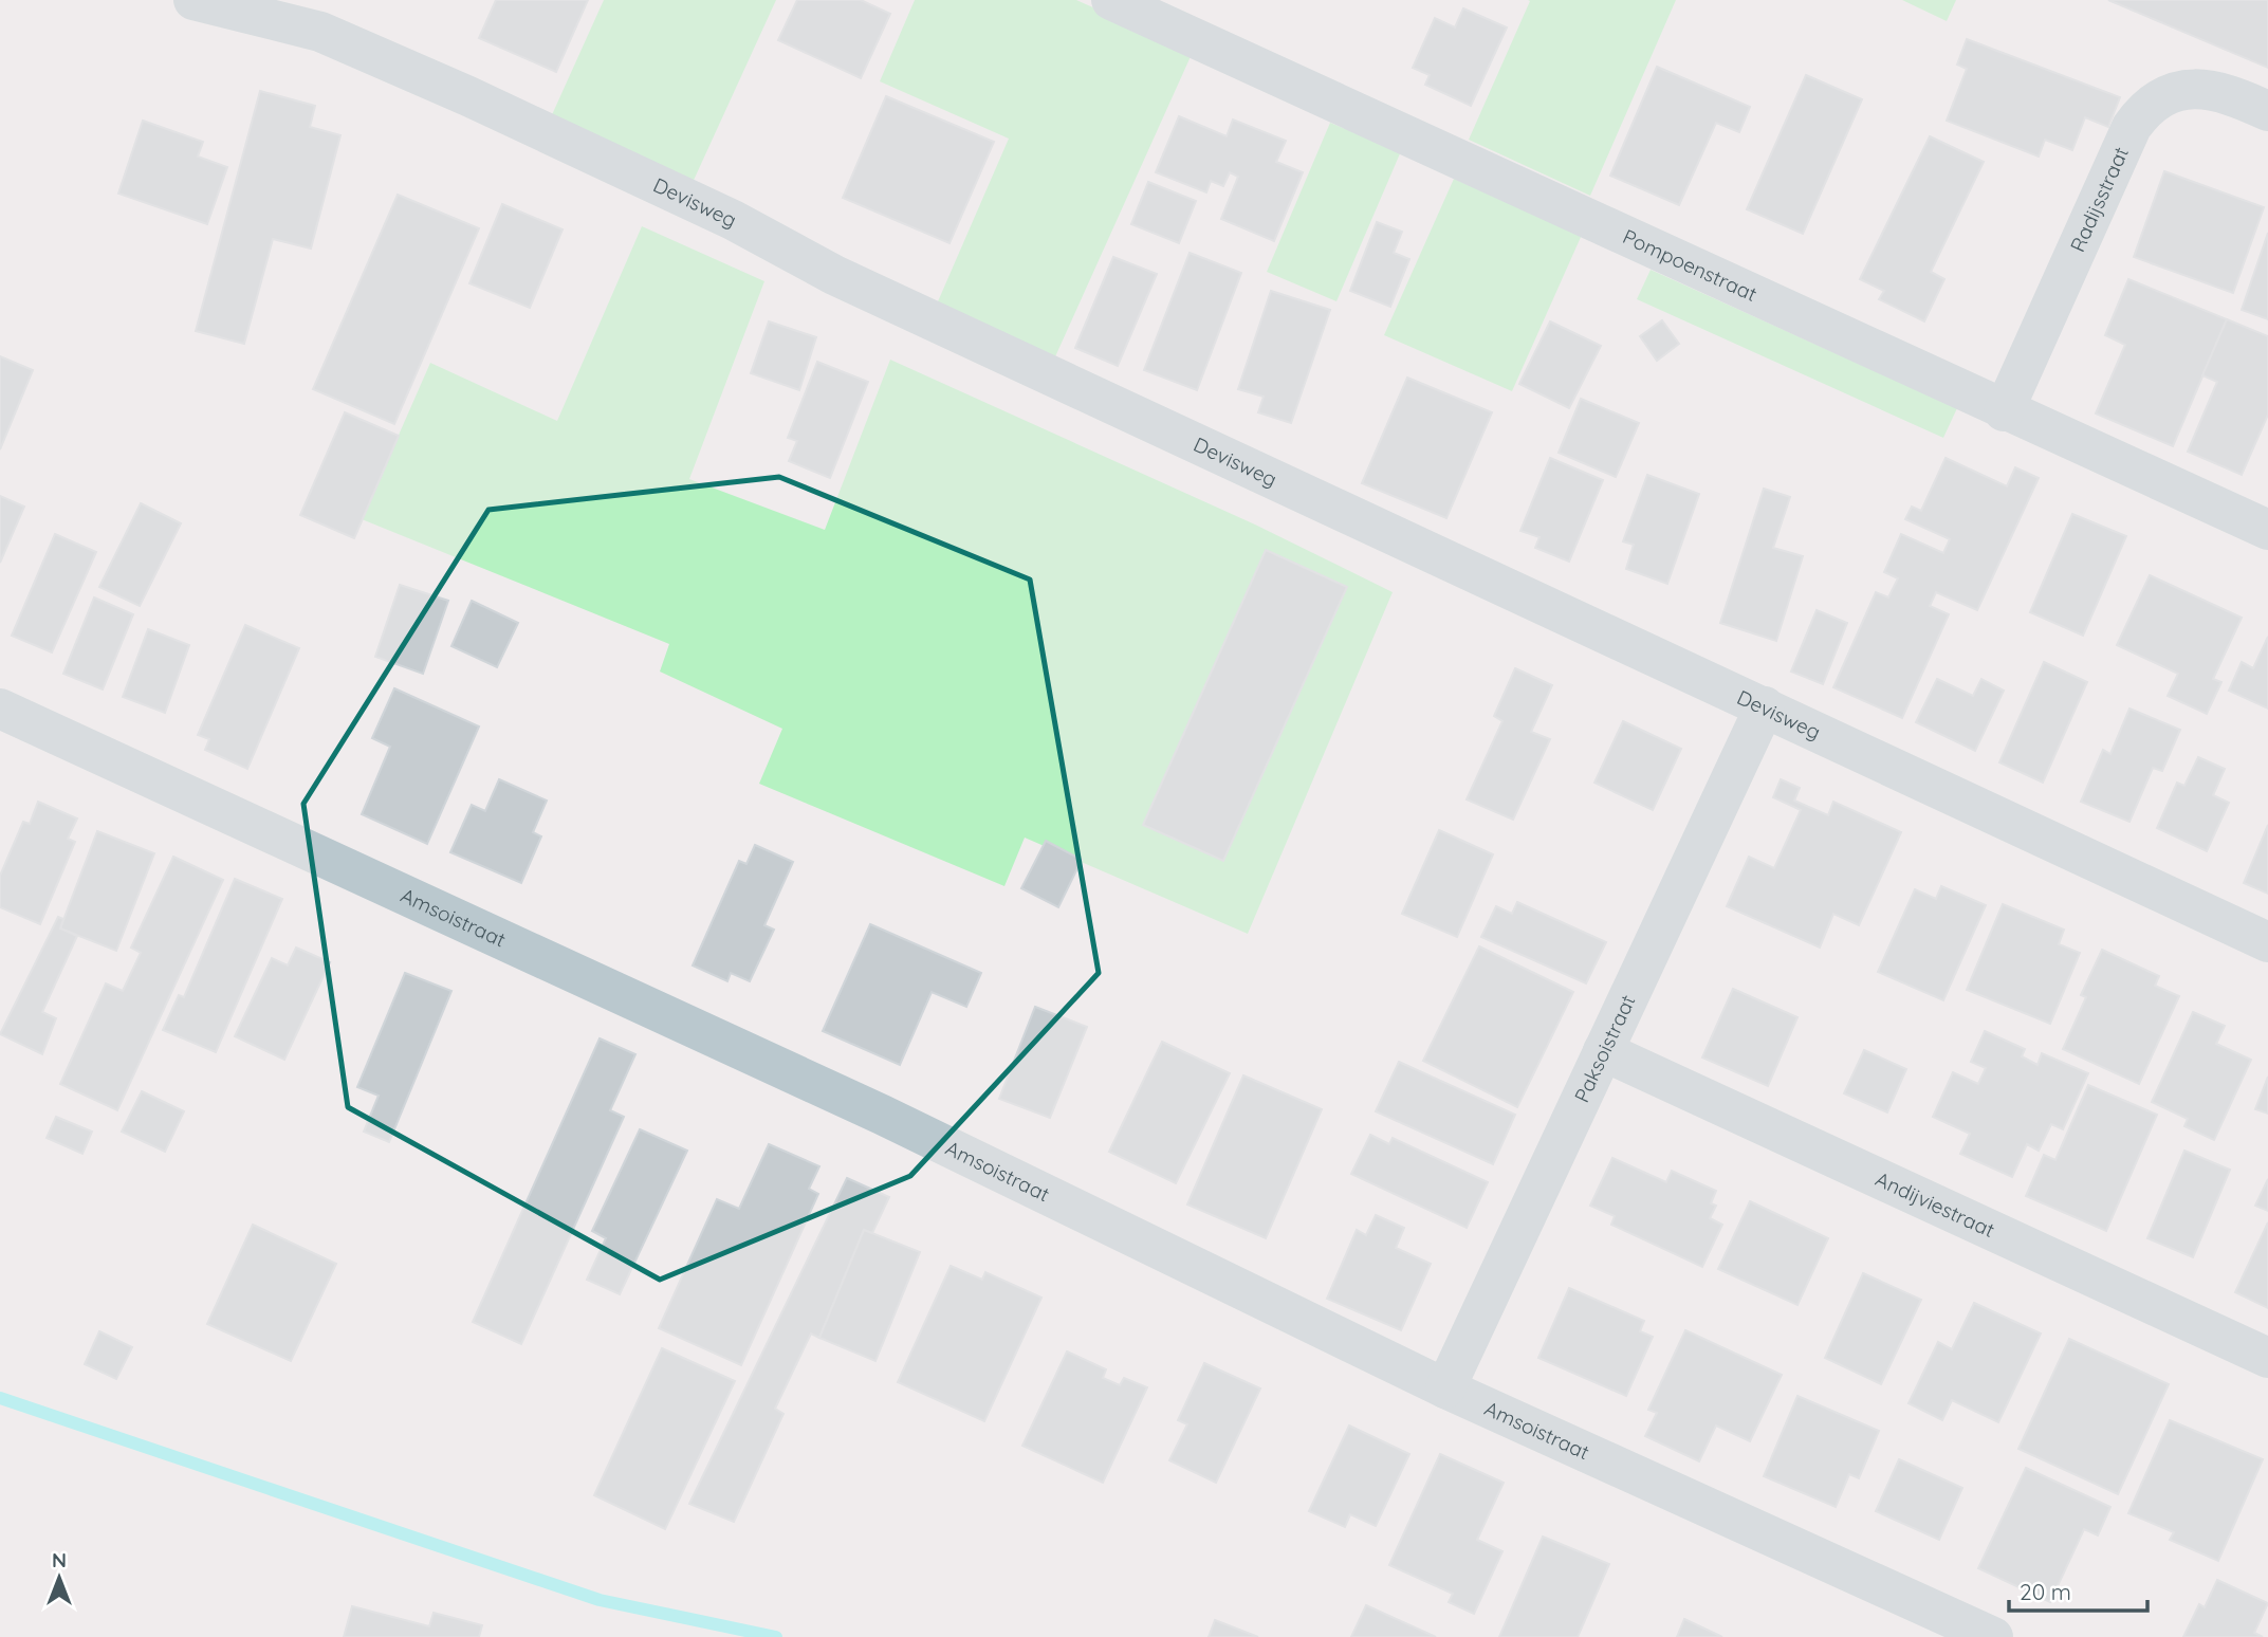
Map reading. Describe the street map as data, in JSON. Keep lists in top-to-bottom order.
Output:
{
  "streets": {
    "street": [
      "Radijsstraat",
      "Devisweg",
      "Pompoenstraat",
      "Amsoistraat",
      "Paksoistraat",
      "Andijviestraat"
    ]
  },
  "crossings": [
    ["Radijsstraat", "Pompoenstraat"],
    ["Devisweg", "Paksoistraat"],
    ["Amsoistraat", "Paksoistraat"],
    ["Paksoistraat", "Andijviestraat"]
  ],
  "scale_bar": "20 m",
  "north": "top"
}
